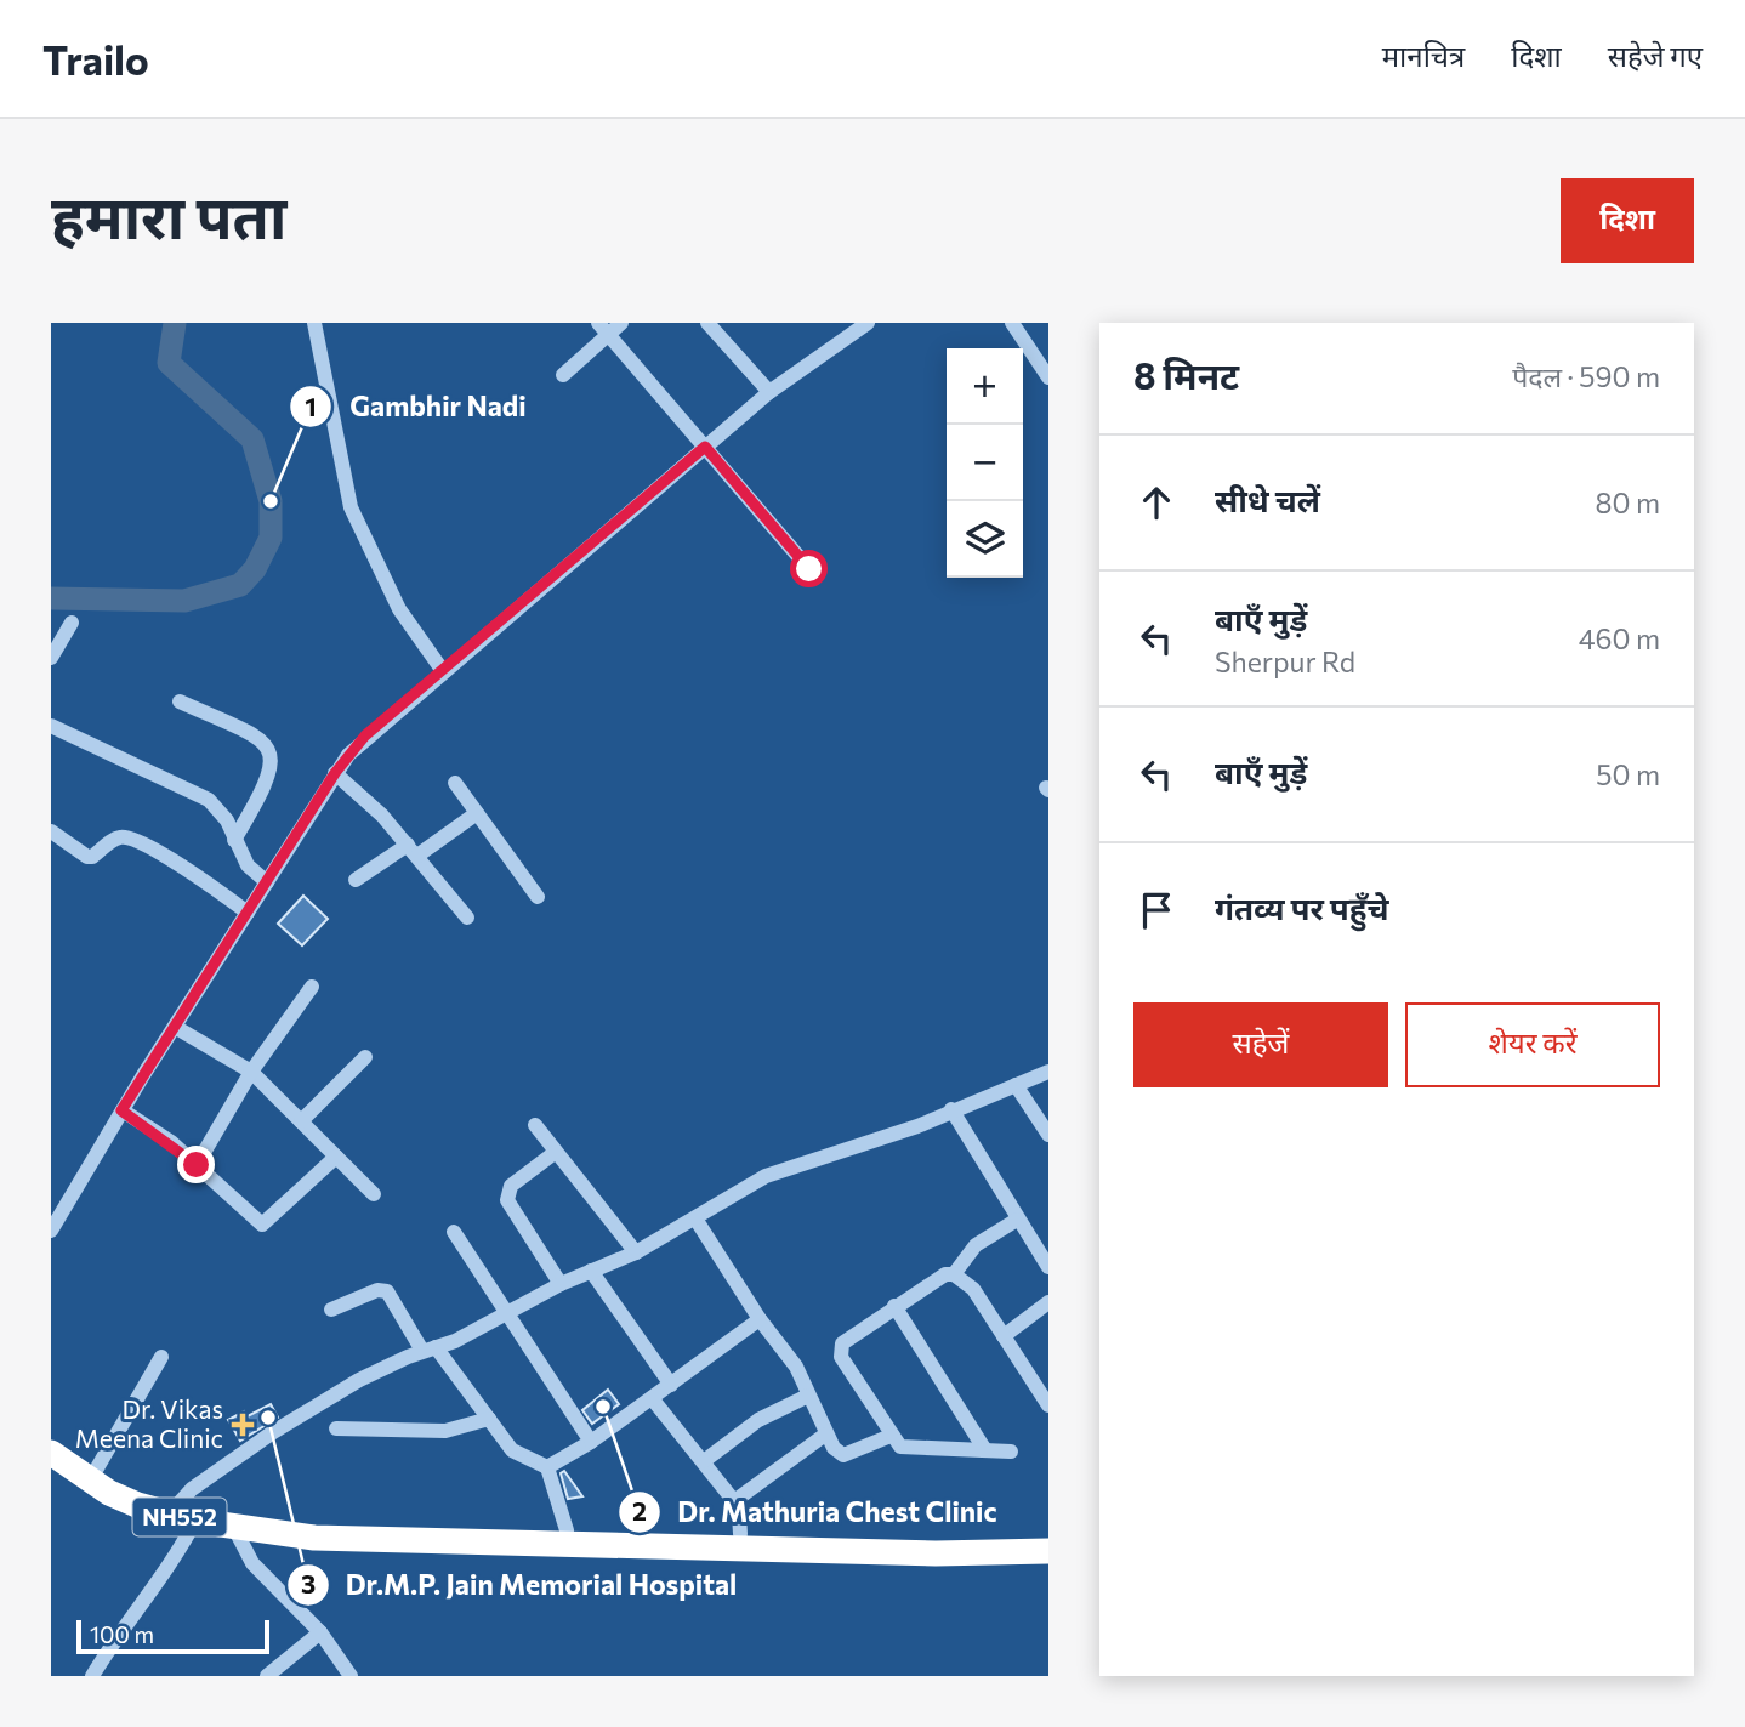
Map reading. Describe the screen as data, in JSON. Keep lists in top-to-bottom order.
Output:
{
  "streets": {
    "highway": ["NH552"]
  },
  "places": {
    "other": ["Gambhir Nadi", "Dr. Mathuria Chest Clinic", "Dr.M.P. Jain Memorial Hospital"],
    "health": ["Dr. Vikas Meena Clinic"]
  },
  "scale_bar": "100 m",
  "page": {
    "header": "Trailo",
    "nav": ["मानचित्र", "दिशा", "सहेजे गए"],
    "title": "हमारा पता",
    "buttons": [
      "दिशा",
      ["सहेजें", "शेयर करें"]
    ],
    "heading": ["8 मिनट", "पैदल · 590 m"],
    "map_buttons": ["+", "−"],
    "list": [
      ["सीधे चलें", "80 m"],
      ["बाएँ मुड़ें", "Sherpur Rd", "460 m"],
      ["बाएँ मुड़ें", "50 m"],
      "गंतव्य पर पहुँचे"
    ],
    "scale": "100 m"
  }
}
